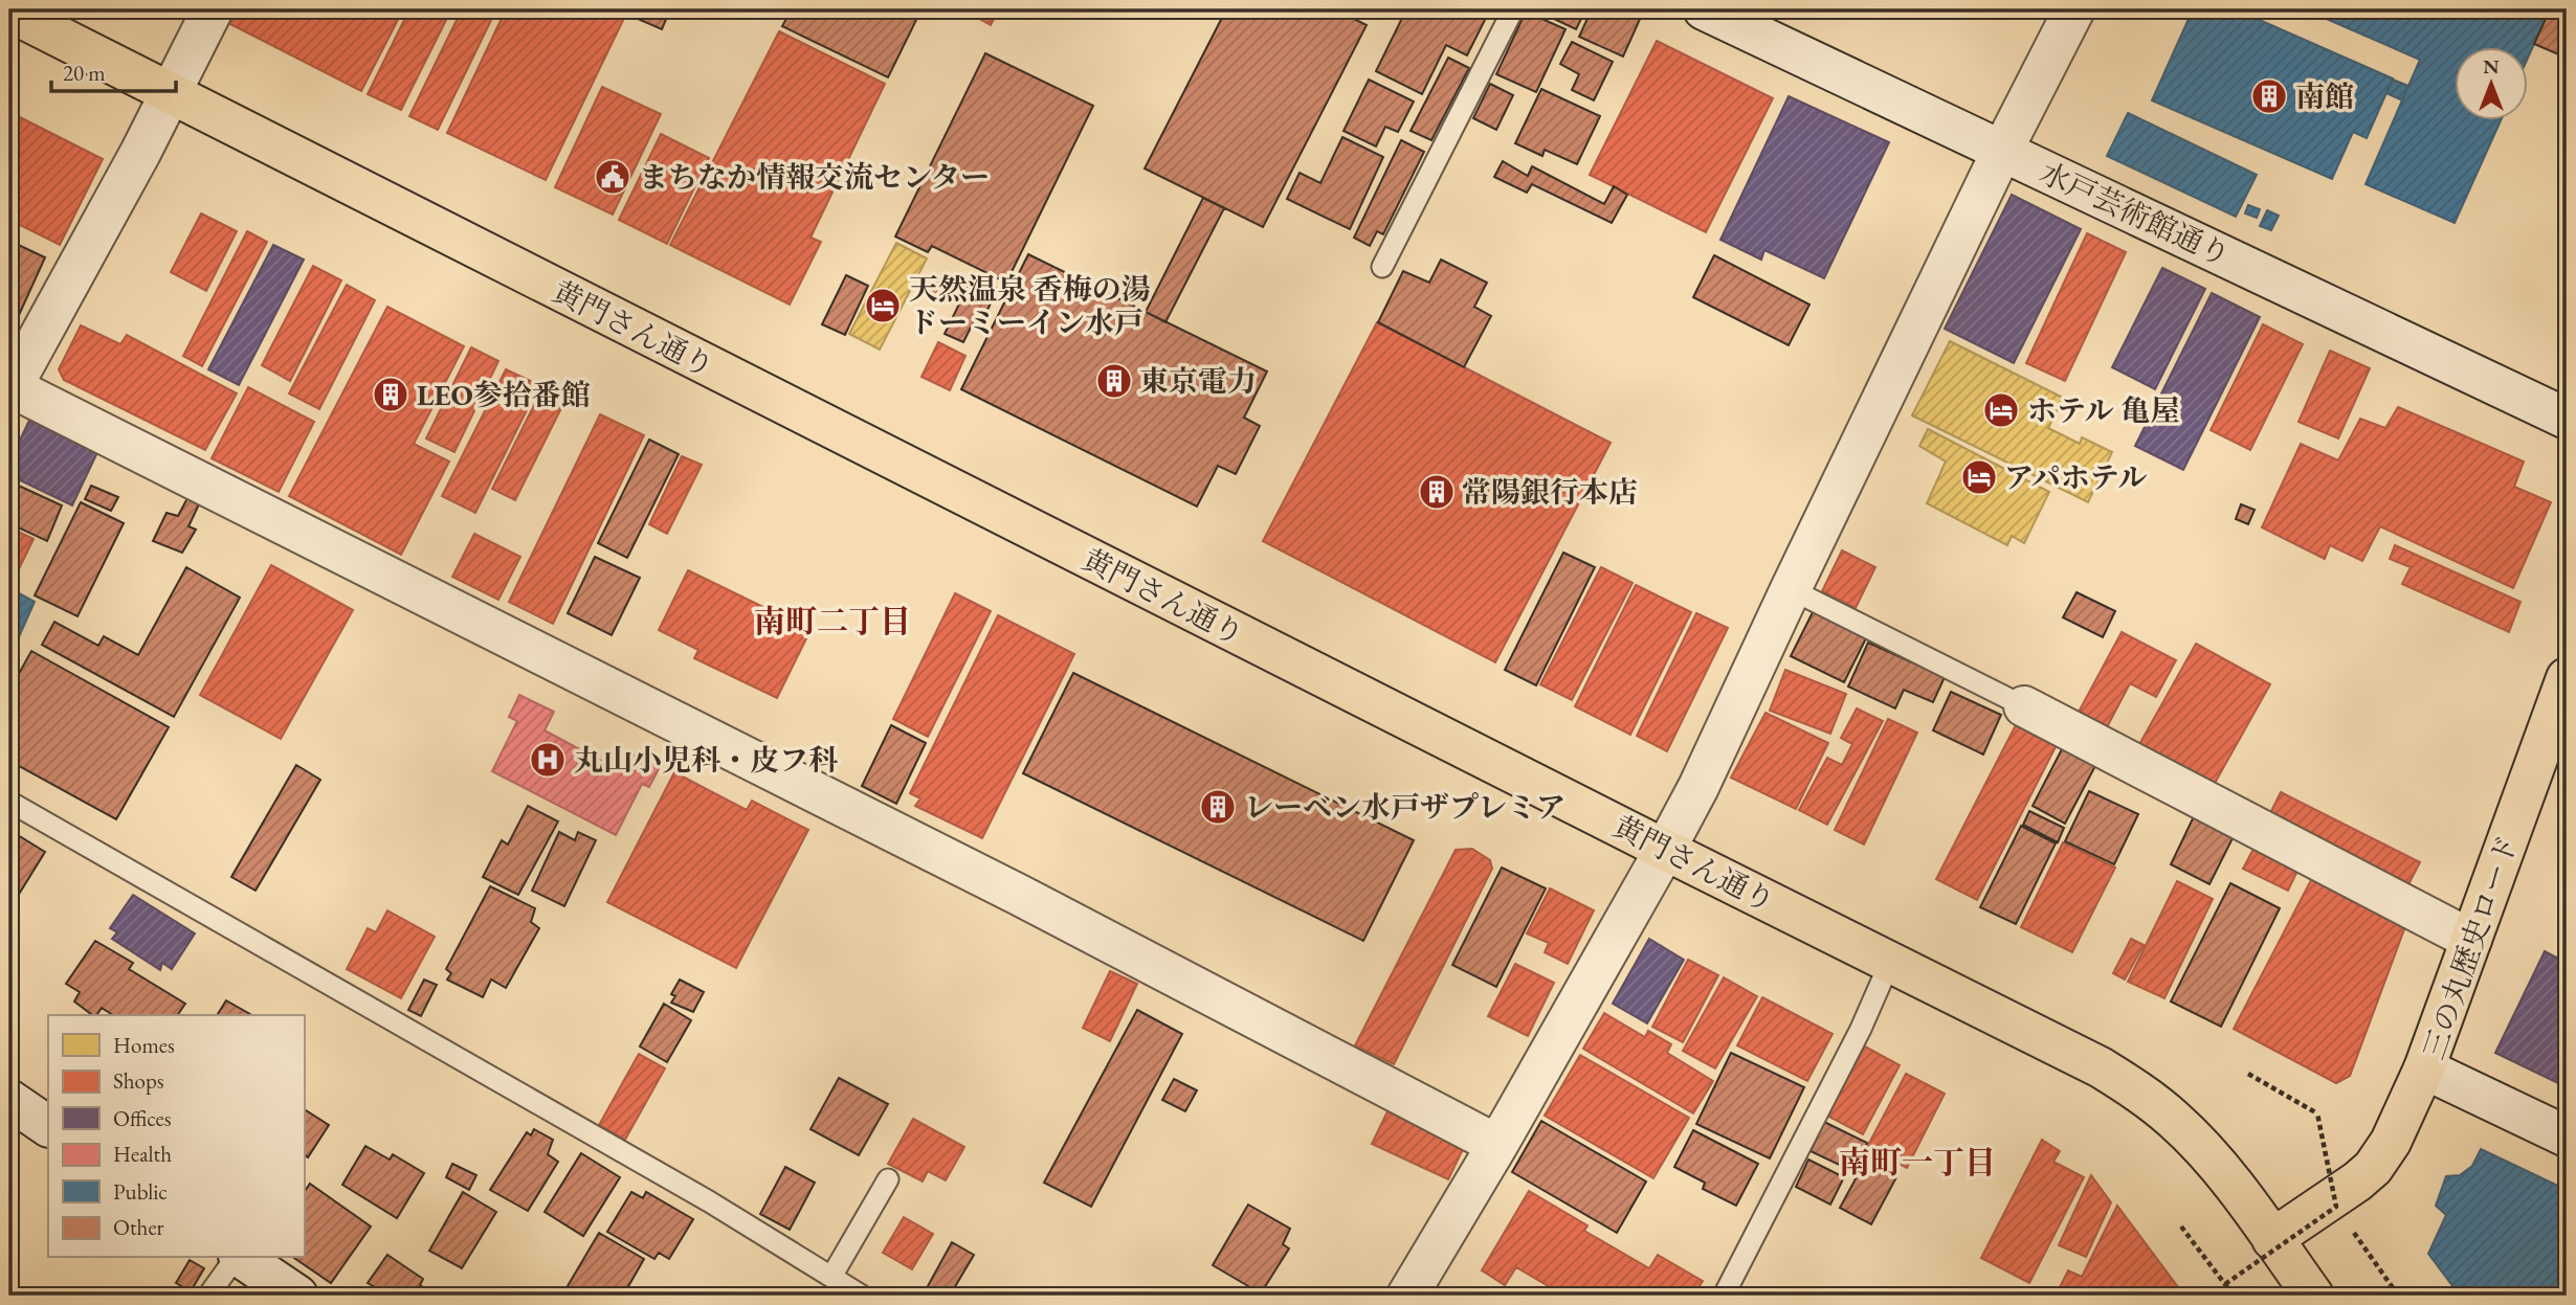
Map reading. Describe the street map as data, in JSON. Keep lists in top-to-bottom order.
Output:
{
  "streets": {
    "highway": ["黄門さん通り", "三の丸歴史ロード"],
    "street": ["水戸芸術館通り"]
  },
  "districts": ["南町二丁目", "南町一丁目"],
  "places": {
    "building": [
      "南館",
      "東京電力",
      "LEO参拾番館",
      "常陽銀行本店",
      "レーベン水戸ザプレミア"
    ],
    "public building": ["まちなか情報交流センター"],
    "hotel": ["天然温泉 香梅の湯 ドーミーイン水戸", "ホテル 亀屋", "アパホテル"],
    "hospital": ["丸山小児科・皮フ科"]
  },
  "legend": [
    "Homes",
    "Shops",
    "Offices",
    "Health",
    "Public",
    "Other"
  ],
  "scale_bar": "20 m",
  "north": "top"
}
